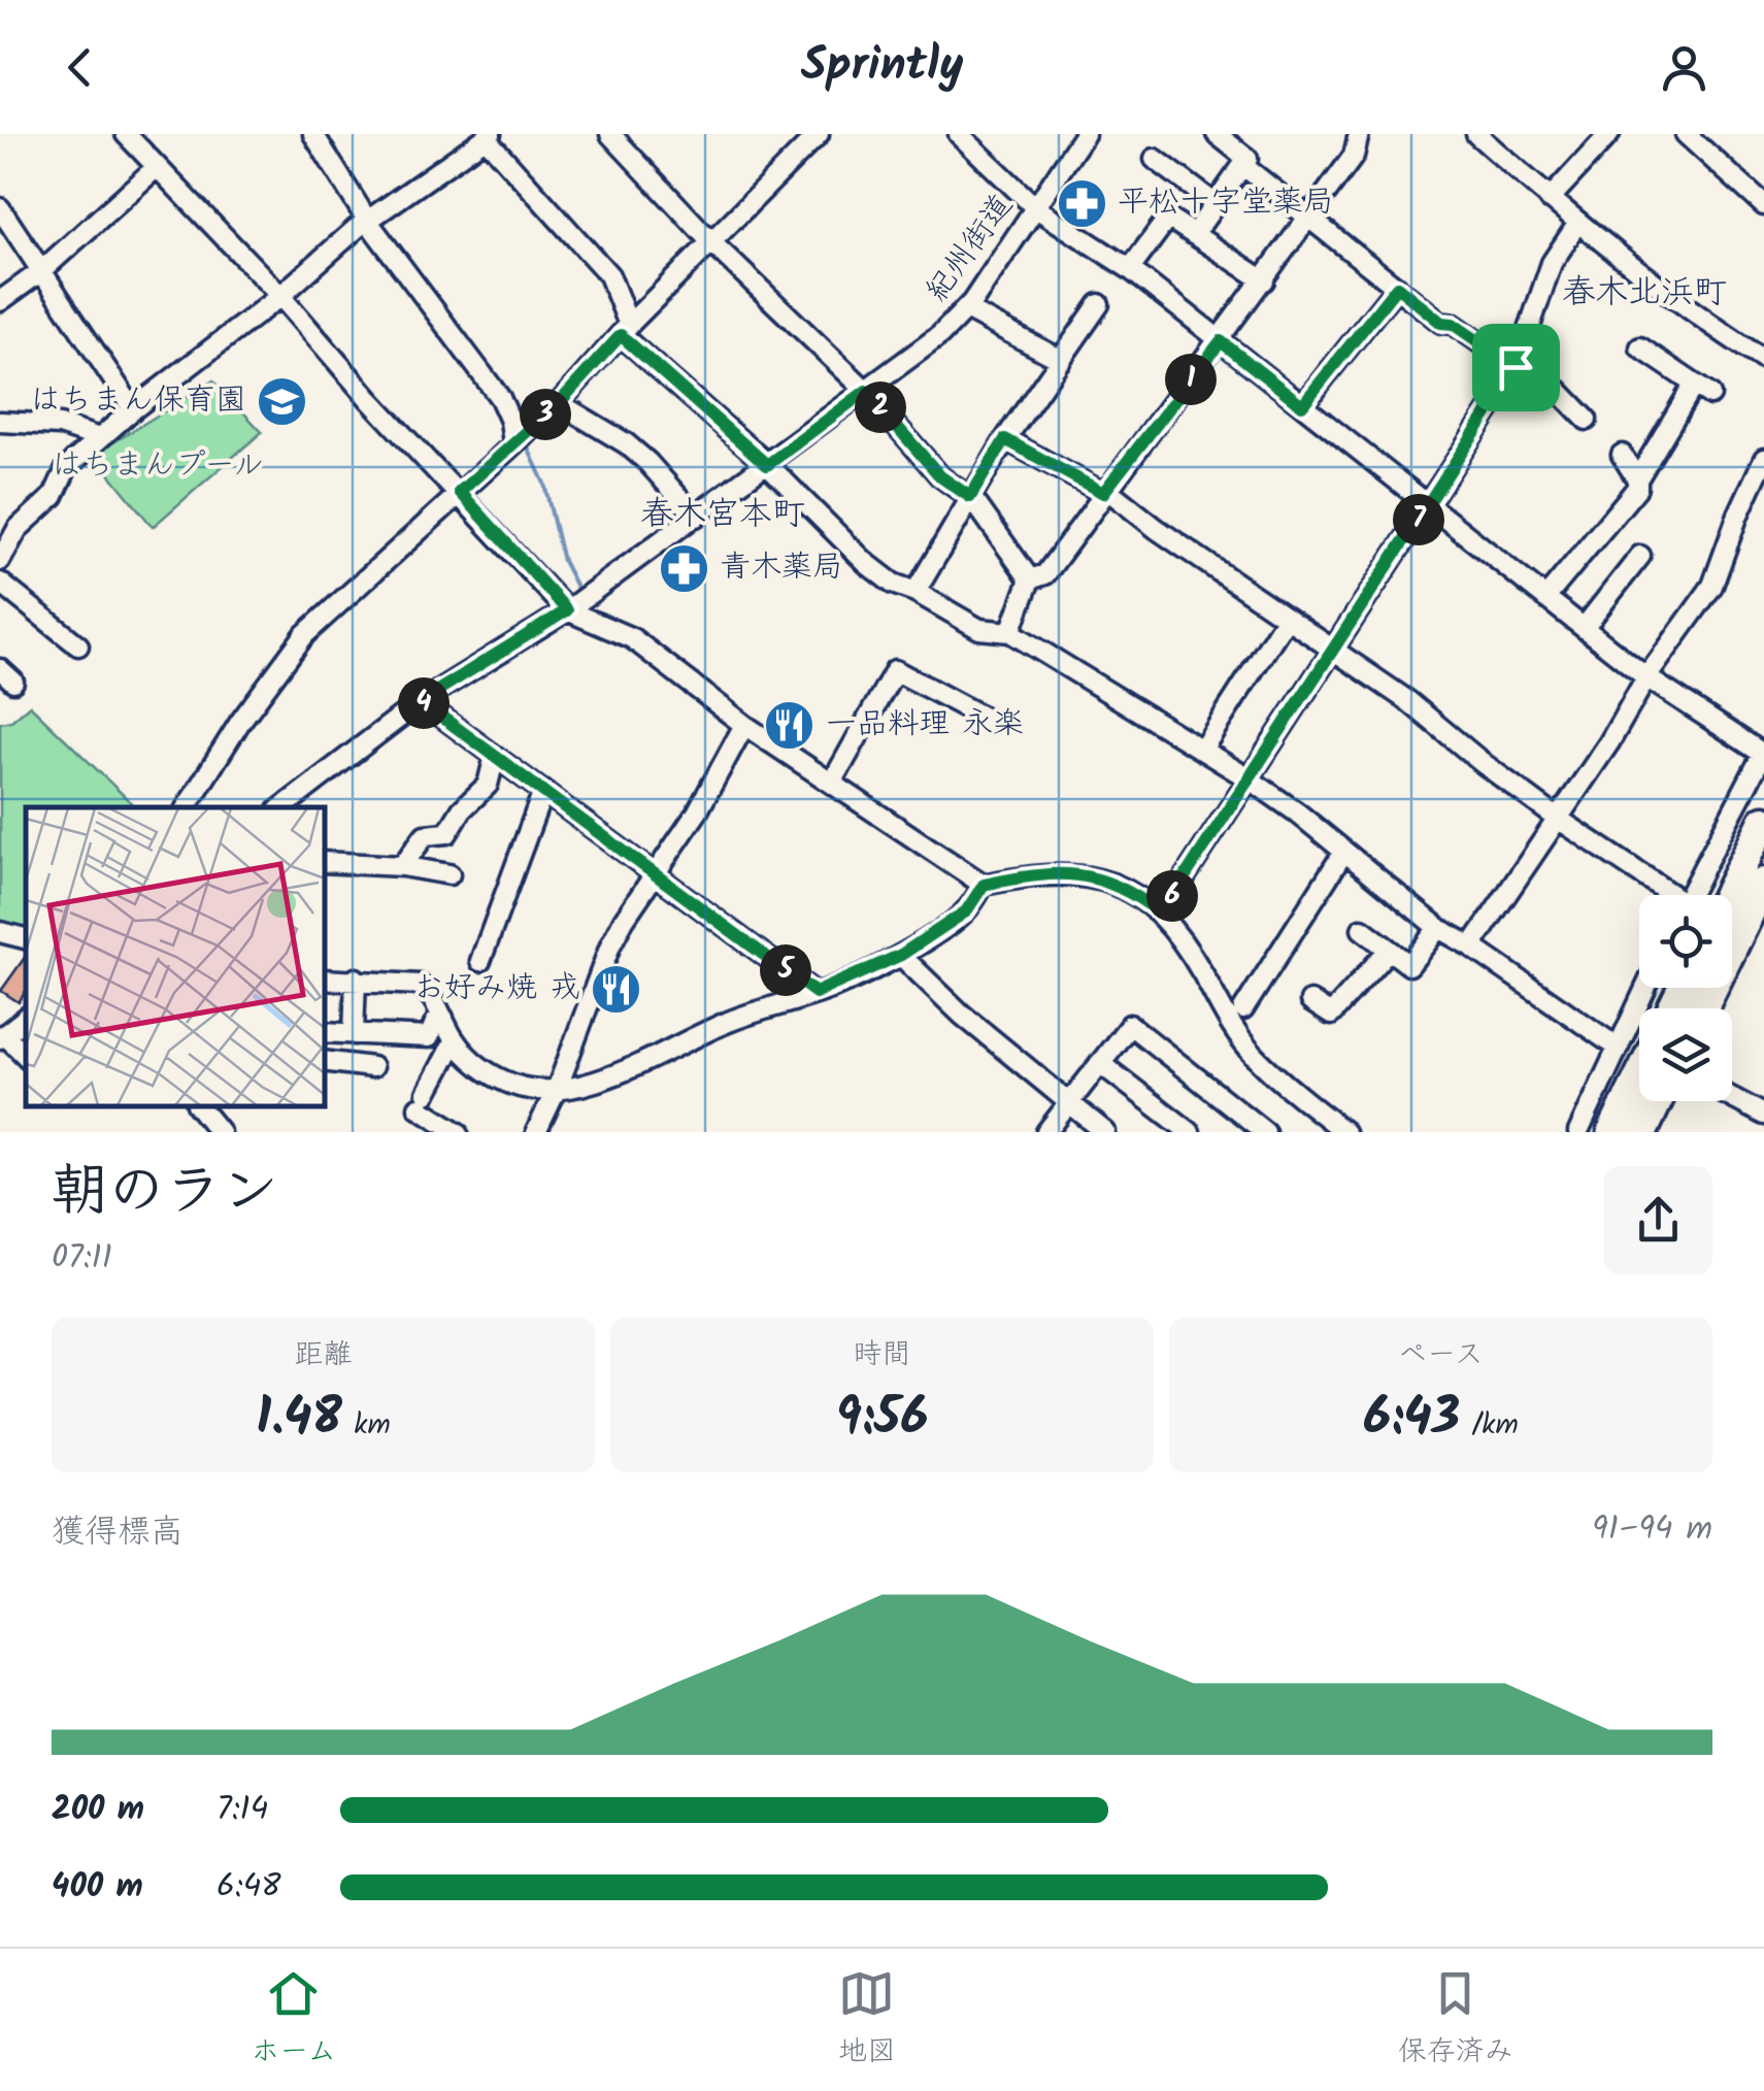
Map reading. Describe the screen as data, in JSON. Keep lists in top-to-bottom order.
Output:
{
  "streets": {
    "street": ["紀州街道"]
  },
  "districts": ["春木北浜町", "春木宮本町"],
  "parks": ["はちまんプール"],
  "places": {
    "pharmacy": ["平松十字堂薬局", "青木薬局"],
    "school or university": ["はちまん保育園"],
    "restaurant": ["一品料理 永楽", "お好み焼 戎"]
  },
  "page": {
    "header": "Sprintly",
    "pins": [
      "1",
      "2",
      "3",
      "7",
      "4",
      "6",
      "5"
    ],
    "heading": ["朝のラン", "07:11"],
    "stats": [
      ["距離", "1.48 km"],
      ["時間", "9:56"],
      ["ペース", "6:43 /km"]
    ],
    "chart": ["獲得標高", "91–94 m"],
    "list": [
      {
        "name": "200 m",
        "note": "7:14"
      },
      {
        "name": "400 m",
        "note": "6:48"
      }
    ],
    "tabs": ["ホーム", "地図", "保存済み"]
  }
}
